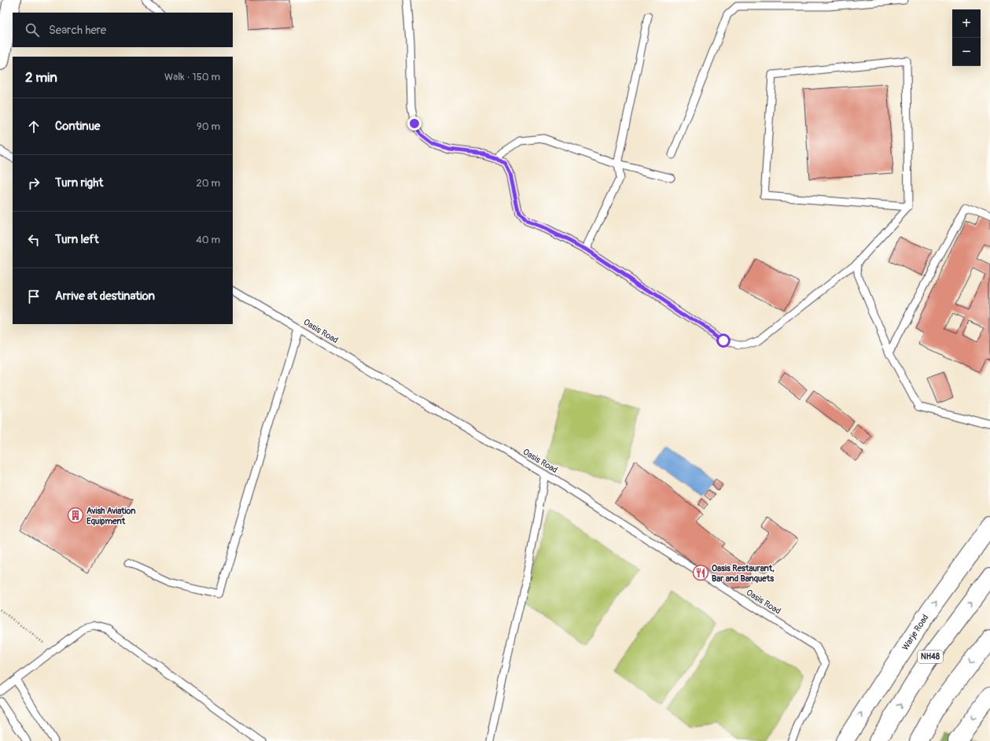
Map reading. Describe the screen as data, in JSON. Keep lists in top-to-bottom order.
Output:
{
  "streets": {
    "main road": ["Warje Road", "NH48"],
    "lane": ["Oasis Road"]
  },
  "places": {
    "building": ["Avish Aviation Equipment"],
    "restaurant": ["Oasis Restaurant, Bar and Banquets"]
  },
  "page": {
    "map_buttons": ["+", "−"],
    "search": "Search here",
    "heading": ["2 min", "Walk · 150 m"],
    "list": [
      ["Continue", "90 m"],
      ["Turn right", "20 m"],
      ["Turn left", "40 m"],
      "Arrive at destination"
    ]
  }
}
